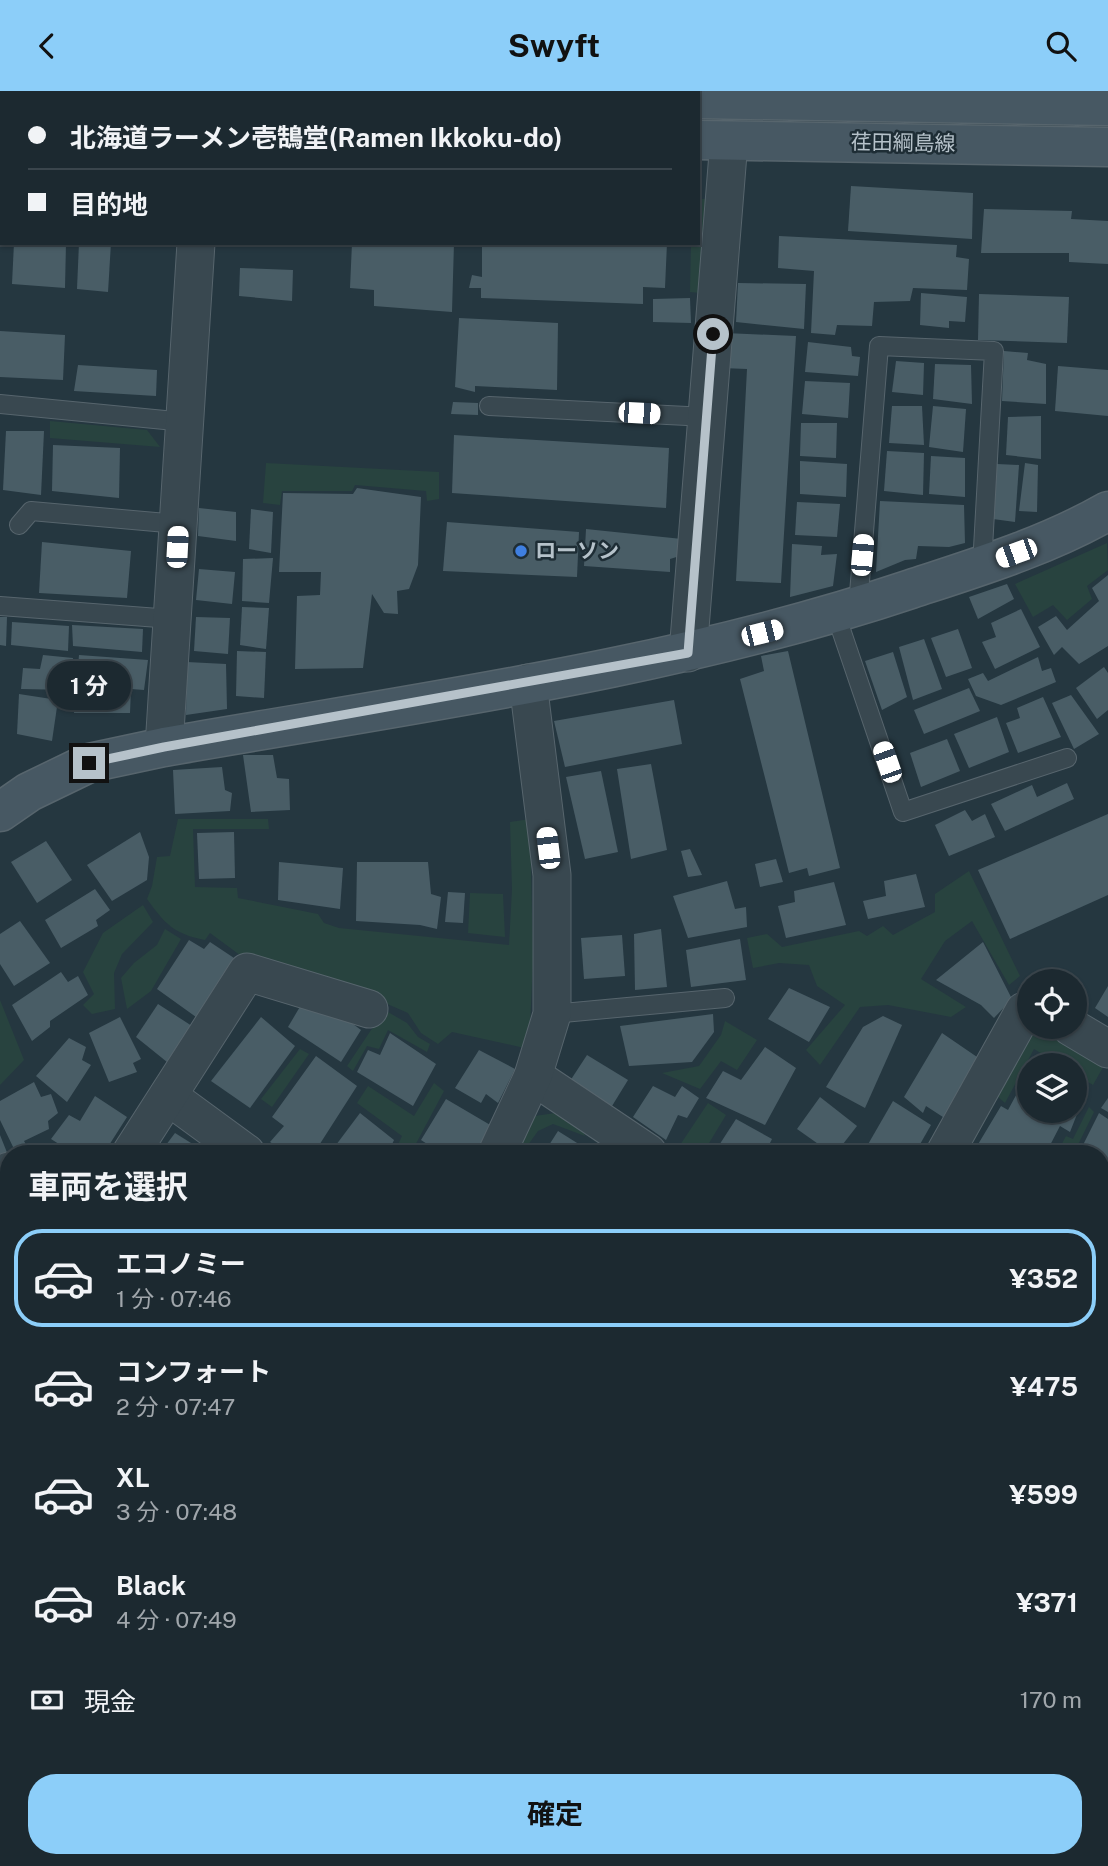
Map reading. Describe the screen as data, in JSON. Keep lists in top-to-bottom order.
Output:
{
  "streets": {
    "street": ["荏田綱島線"]
  },
  "places": ["ローソン"],
  "page": {
    "header": "Swyft",
    "banner": ["北海道ラーメン壱鵠堂(Ramen Ikkoku-do)", "目的地"],
    "bubble": "1 分",
    "heading": "車両を選択",
    "list": [
      {
        "name": "エコノミー",
        "note": "1 分 · 07:46",
        "value": "¥352"
      },
      {
        "name": "コンフォート",
        "note": "2 分 · 07:47",
        "value": "¥475"
      },
      {
        "name": "XL",
        "note": "3 分 · 07:48",
        "value": "¥599"
      },
      {
        "name": "Black",
        "note": "4 分 · 07:49",
        "value": "¥371"
      }
    ],
    "pay": ["現金", "170 m"],
    "buttons": "確定"
  }
}
